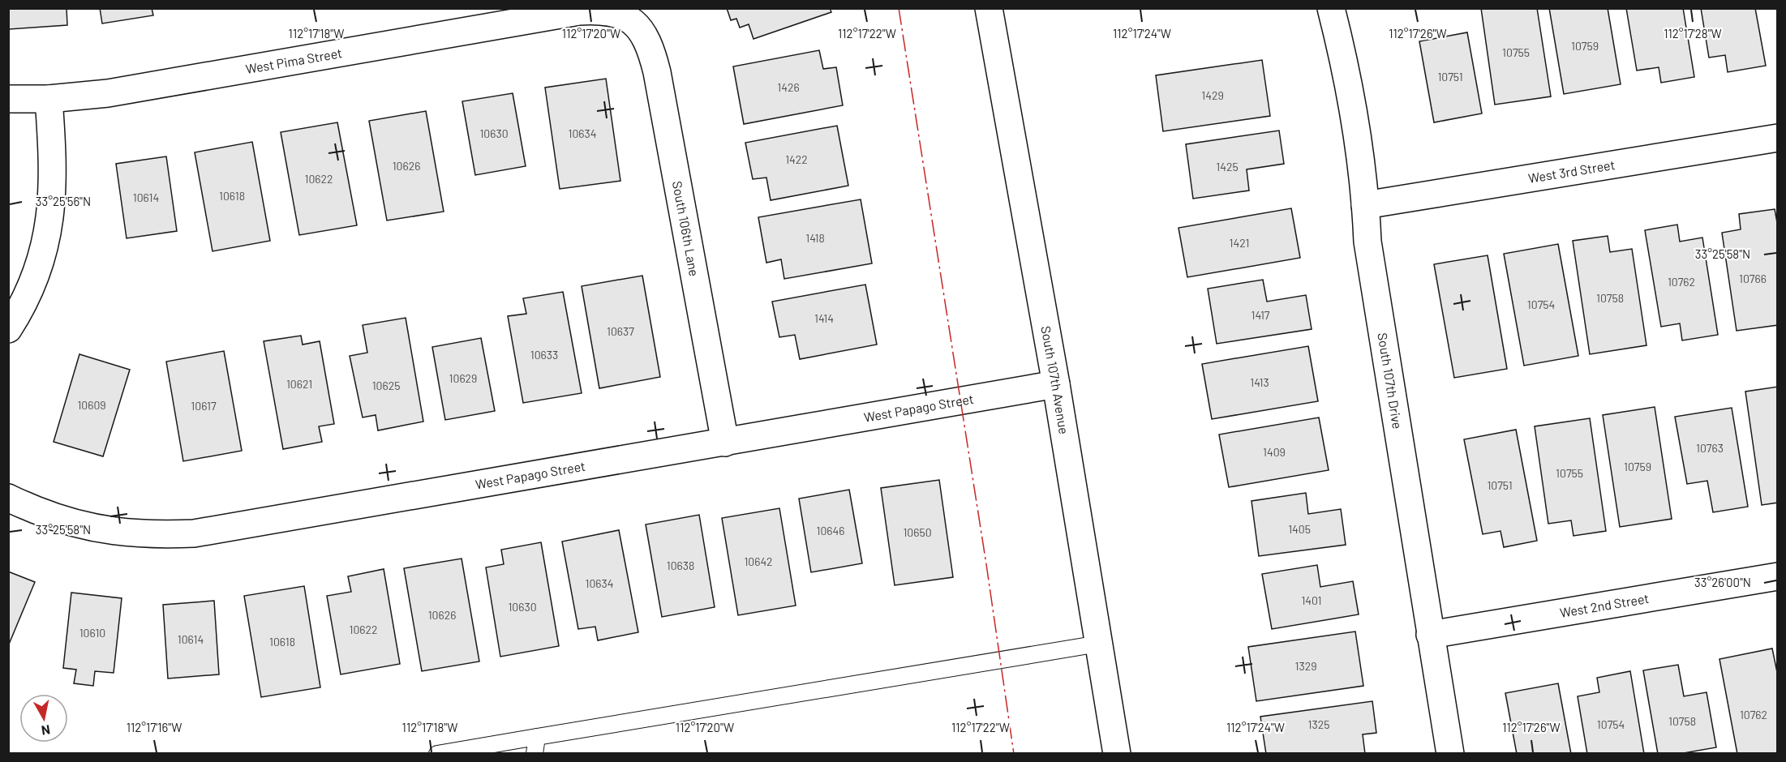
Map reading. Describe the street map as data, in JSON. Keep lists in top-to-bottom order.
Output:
{
  "streets": {
    "street": [
      "West Pima Street",
      "West 3rd Street",
      "South 106th Lane",
      "South 107th Avenue",
      "South 107th Drive",
      "West Papago Street",
      "West 2nd Street"
    ]
  },
  "crossings": [
    ["West Pima Street", "South 106th Lane"],
    ["West 3rd Street", "South 107th Drive"],
    ["South 106th Lane", "West Papago Street"],
    ["South 107th Avenue", "West Papago Street"],
    ["South 107th Drive", "West 2nd Street"]
  ],
  "house_numbers": [
    "10759",
    "10755",
    "10751",
    "1426",
    "1429",
    "10630",
    "10634",
    "1422",
    "10626",
    "1425",
    "10622",
    "10618",
    "10614",
    "1418",
    "1421",
    "10766",
    "10762",
    "10758",
    "10754",
    "1417",
    "1414",
    "10637",
    "10633",
    "10629",
    "1413",
    "10621",
    "10625",
    "10609",
    "10617",
    "10763",
    "1409",
    "10759",
    "10755",
    "10751",
    "1405",
    "10646",
    "10650",
    "10642",
    "10638",
    "10634",
    "1401",
    "10630",
    "10626",
    "10622",
    "10610",
    "10614",
    "10618",
    "1329",
    "10762",
    "10758",
    "1325",
    "10754"
  ],
  "north": "bottom",
  "coordinates": [
    "112°17'18\"W",
    "112°17'20\"W",
    "112°17'22\"W",
    "112°17'24\"W",
    "112°17'26\"W",
    "112°17'28\"W",
    "33°25'56\"N",
    "33°25'58\"N",
    "33°26'00\"N",
    "112°17'16\"W"
  ]
}
